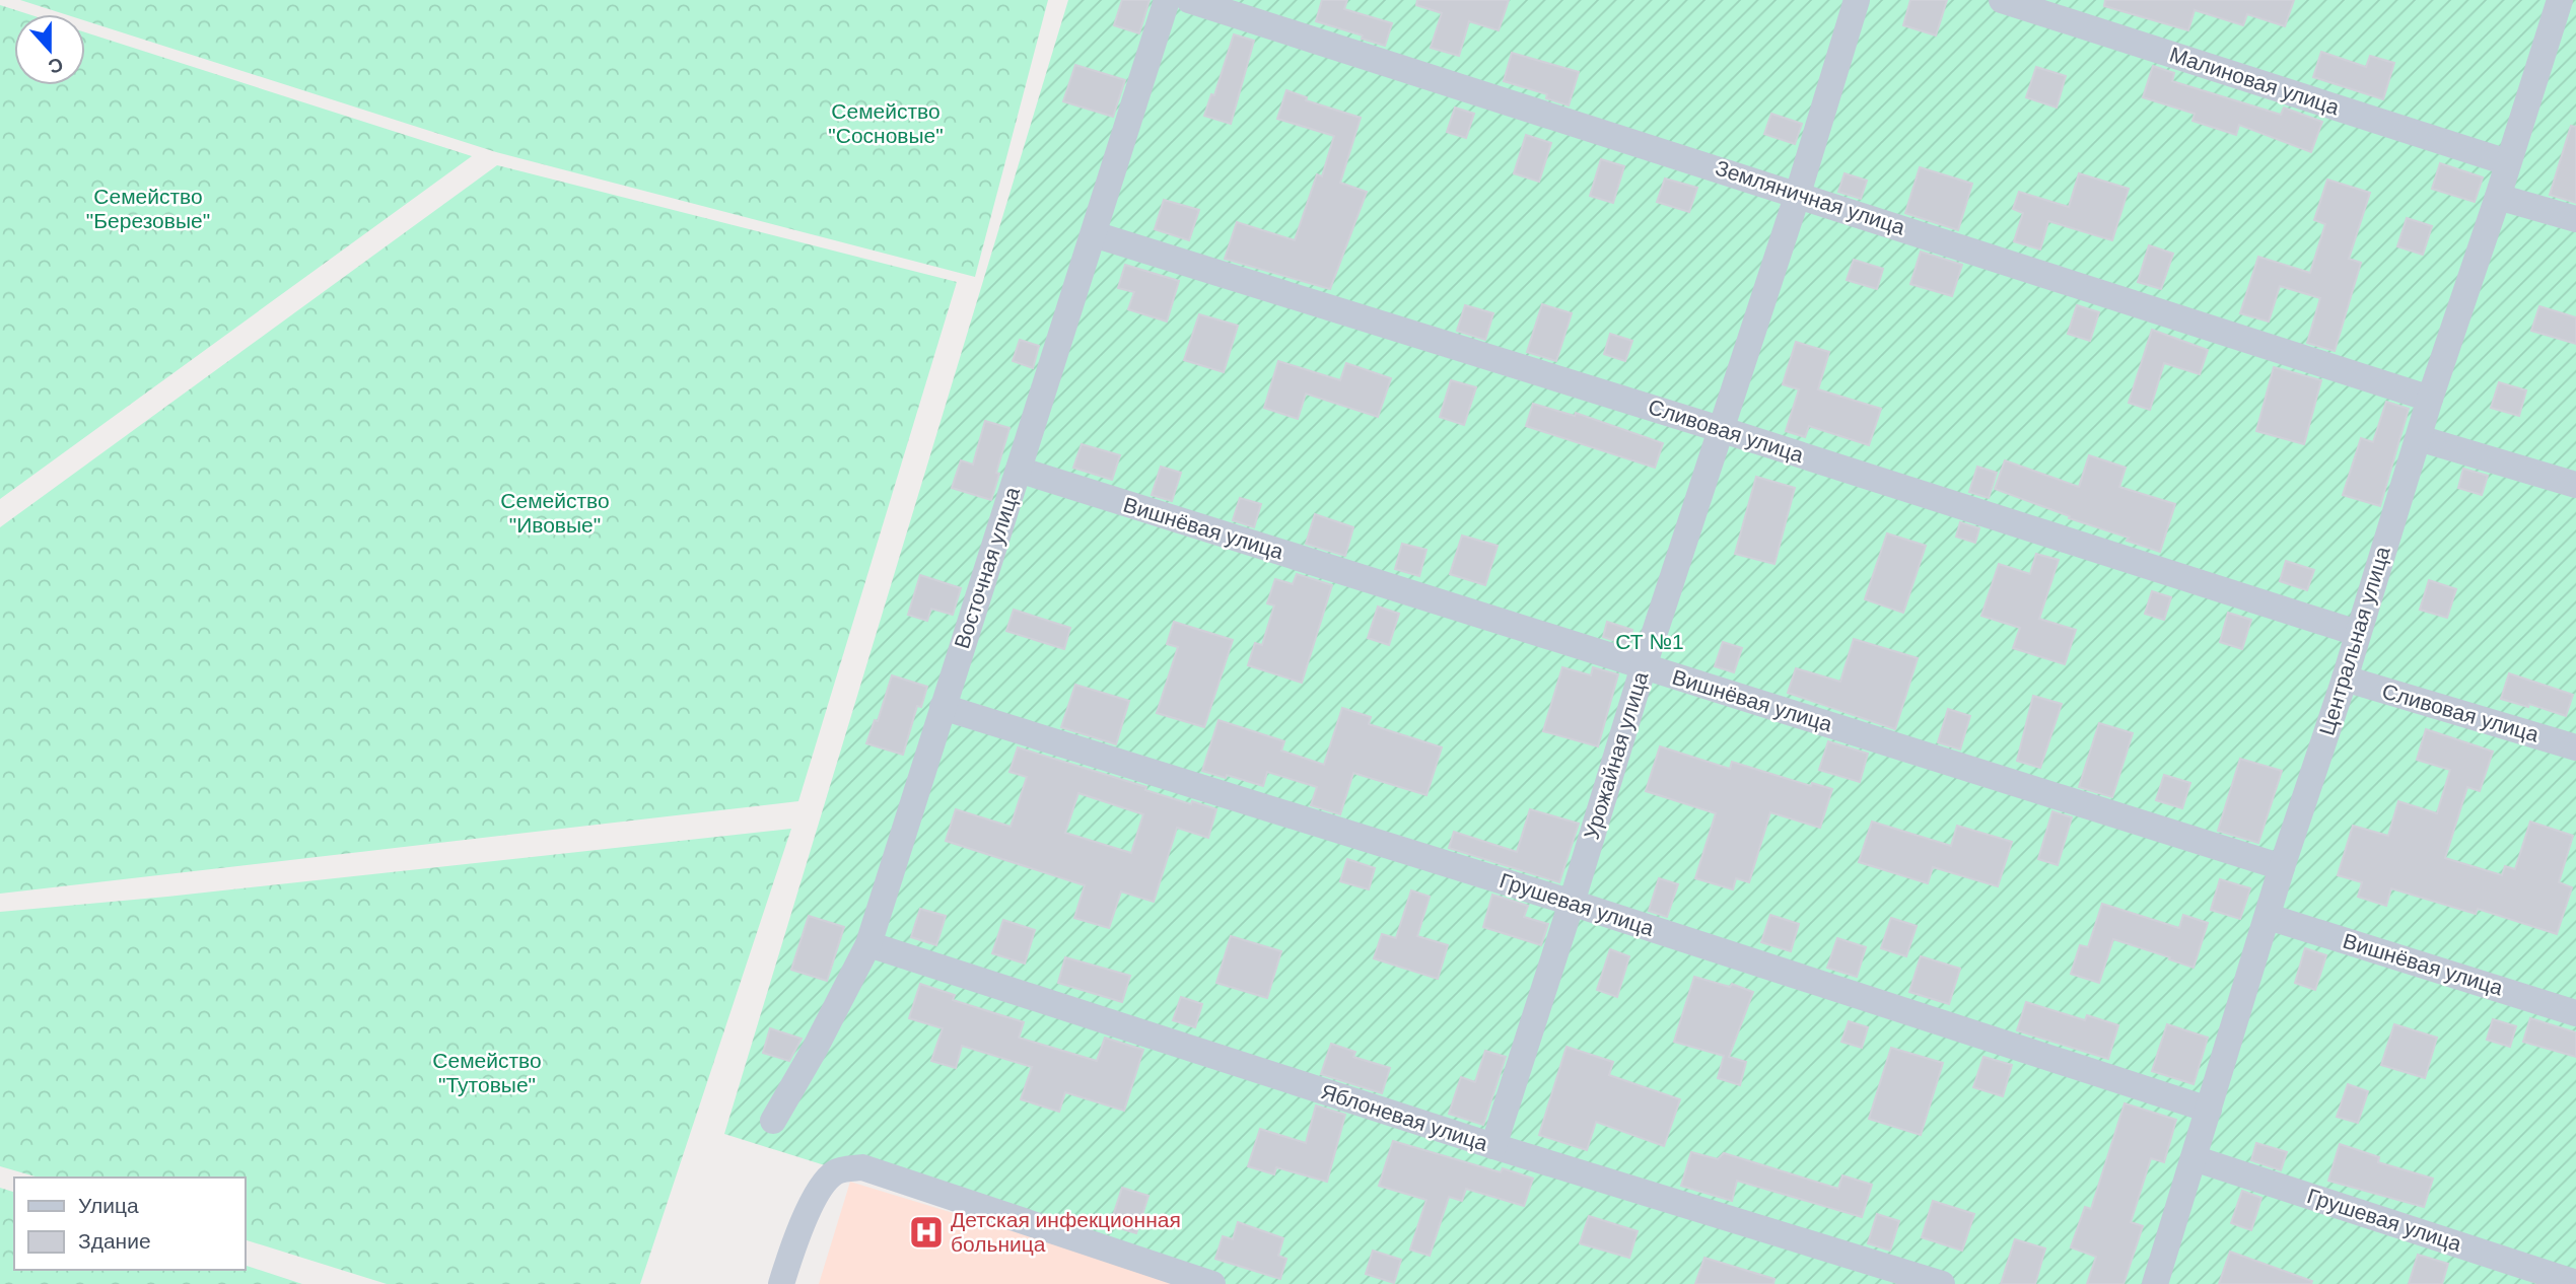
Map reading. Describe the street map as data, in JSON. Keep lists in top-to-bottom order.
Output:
{
  "streets": {
    "street": [
      "Малиновая улица",
      "Земляничная улица",
      "Сливовая улица",
      "Вишнёвая улица",
      "Восточная улица",
      "Центральная улица",
      "Урожайная улица",
      "Грушевая улица",
      "Яблоневая улица"
    ]
  },
  "crossings": [
    ["Малиновая улица", "Центральная улица"],
    ["Земляничная улица", "Центральная улица"],
    ["Земляничная улица", "Урожайная улица"],
    ["Сливовая улица", "Восточная улица"],
    ["Сливовая улица", "Центральная улица"],
    ["Сливовая улица", "Урожайная улица"],
    ["Вишнёвая улица", "Восточная улица"],
    ["Вишнёвая улица", "Центральная улица"],
    ["Вишнёвая улица", "Урожайная улица"],
    ["Восточная улица", "Грушевая улица"],
    ["Восточная улица", "Яблоневая улица"],
    ["Центральная улица", "Грушевая улица"],
    ["Урожайная улица", "Грушевая улица"],
    ["Урожайная улица", "Яблоневая улица"]
  ],
  "parks": [
    "Семейство \"Сосновые\"",
    "Семейство \"Березовые\"",
    "Семейство \"Ивовые\"",
    "СТ №1",
    "Семейство \"Тутовые\""
  ],
  "places": {
    "hospital": ["Детская инфекционная больница"]
  },
  "legend": ["Улица", "Здание"],
  "north": "bottom"
}
